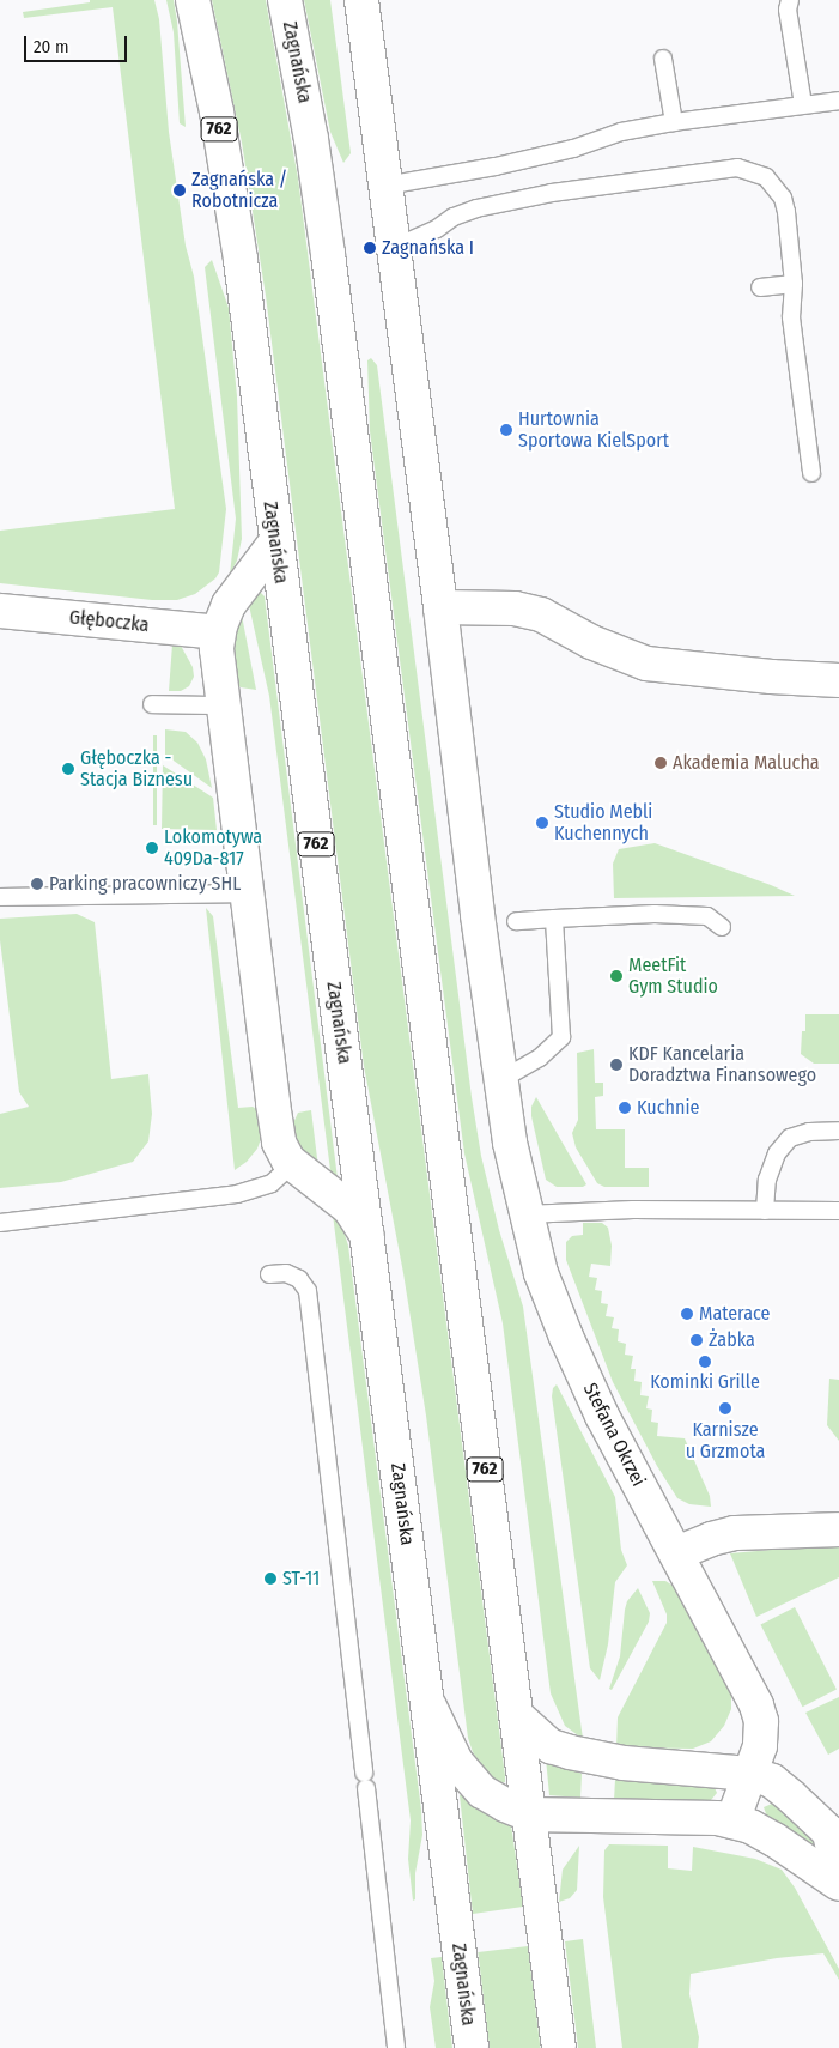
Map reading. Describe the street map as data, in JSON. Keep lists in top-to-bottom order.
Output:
{
  "streets": {
    "street": [
      "Zagnańska",
      "762",
      "Głęboczka",
      "Stefana Okrzei"
    ]
  },
  "places": [
    "Zagnańska / Robotnicza",
    "Zagnańska I",
    "Hurtownia Sportowa KielSport",
    "Akademia Malucha",
    "Głęboczka - Stacja Biznesu",
    "Studio Mebli Kuchennych",
    "Lokomotywa 409Da-817",
    "Parking pracowniczy SHL",
    "MeetFit Gym Studio",
    "KDF Kancelaria Doradztwa Finansowego",
    "Kuchnie",
    "Materace",
    "Żabka",
    "Kominki Grille",
    "Karnisze u Grzmota",
    "ST-11"
  ],
  "scale_bar": "20 m"
}
